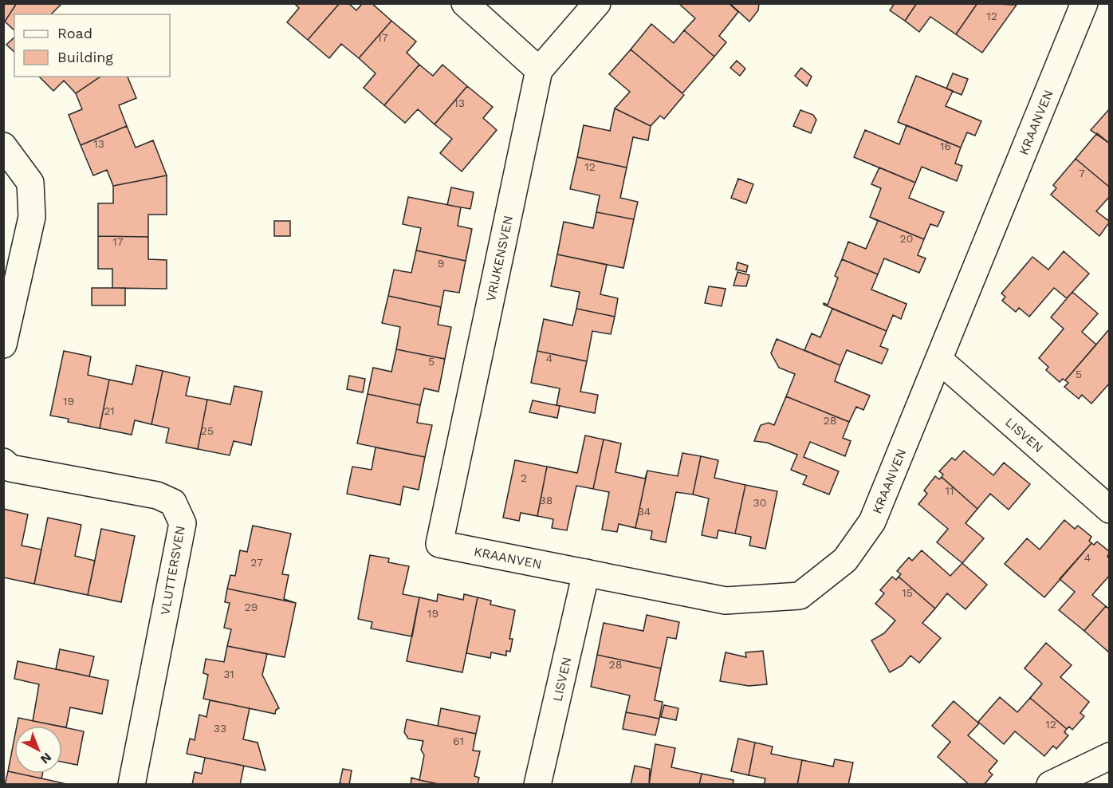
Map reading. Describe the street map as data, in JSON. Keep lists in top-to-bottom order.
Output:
{
  "streets": {
    "street": [
      "KRAANVEN",
      "VRIJKENSVEN",
      "LISVEN",
      "VLUTTERSVEN"
    ]
  },
  "crossings": [
    ["KRAANVEN", "VRIJKENSVEN"],
    ["KRAANVEN", "LISVEN"]
  ],
  "house_numbers": [
    "12",
    "17",
    "13",
    "13",
    "16",
    "12",
    "7",
    "20",
    "17",
    "9",
    "4",
    "5",
    "5",
    "19",
    "21",
    "28",
    "25",
    "2",
    "11",
    "38",
    "30",
    "34",
    "4",
    "27",
    "15",
    "29",
    "19",
    "28",
    "31",
    "12",
    "33",
    "61"
  ],
  "legend": ["Road", "Building"],
  "north": "bottom right"
}
